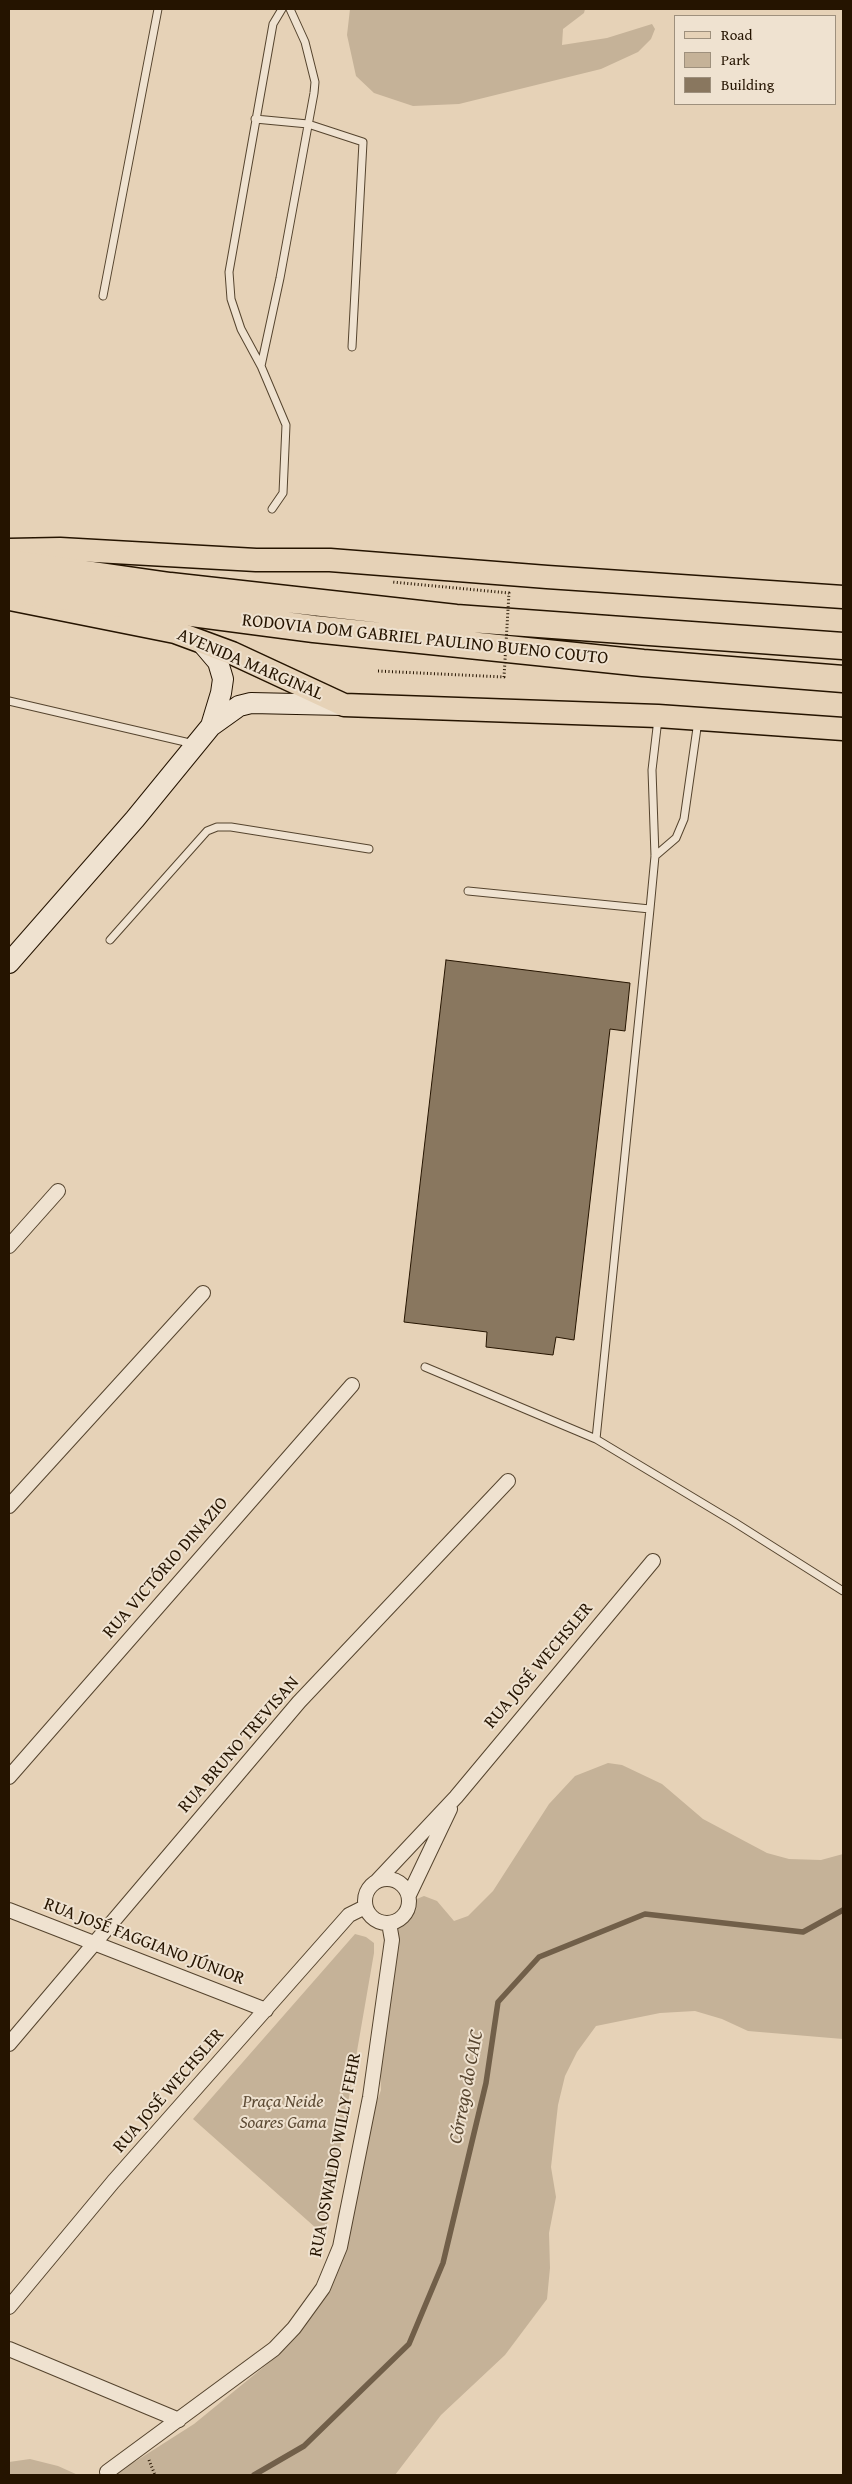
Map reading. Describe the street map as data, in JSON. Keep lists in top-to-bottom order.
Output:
{
  "streets": {
    "highway": ["RODOVIA DOM GABRIEL PAULINO BUENO COUTO"],
    "main road": ["AVENIDA MARGINAL"],
    "street": [
      "RUA VICTÓRIO DINAZIO",
      "RUA JOSÉ WECHSLER",
      "RUA BRUNO TREVISAN",
      "RUA JOSÉ FAGGIANO JÚNIOR",
      "RUA OSWALDO WILLY FEHR"
    ]
  },
  "crossings": [
    ["RUA JOSÉ WECHSLER", "RUA JOSÉ FAGGIANO JÚNIOR"],
    ["RUA JOSÉ WECHSLER", "RUA OSWALDO WILLY FEHR"],
    ["RUA BRUNO TREVISAN", "RUA JOSÉ FAGGIANO JÚNIOR"]
  ],
  "water": ["Córrego do CAIC"],
  "parks": ["Praça Neide Soares Gama"],
  "legend": ["Road", "Park", "Building"]
}
